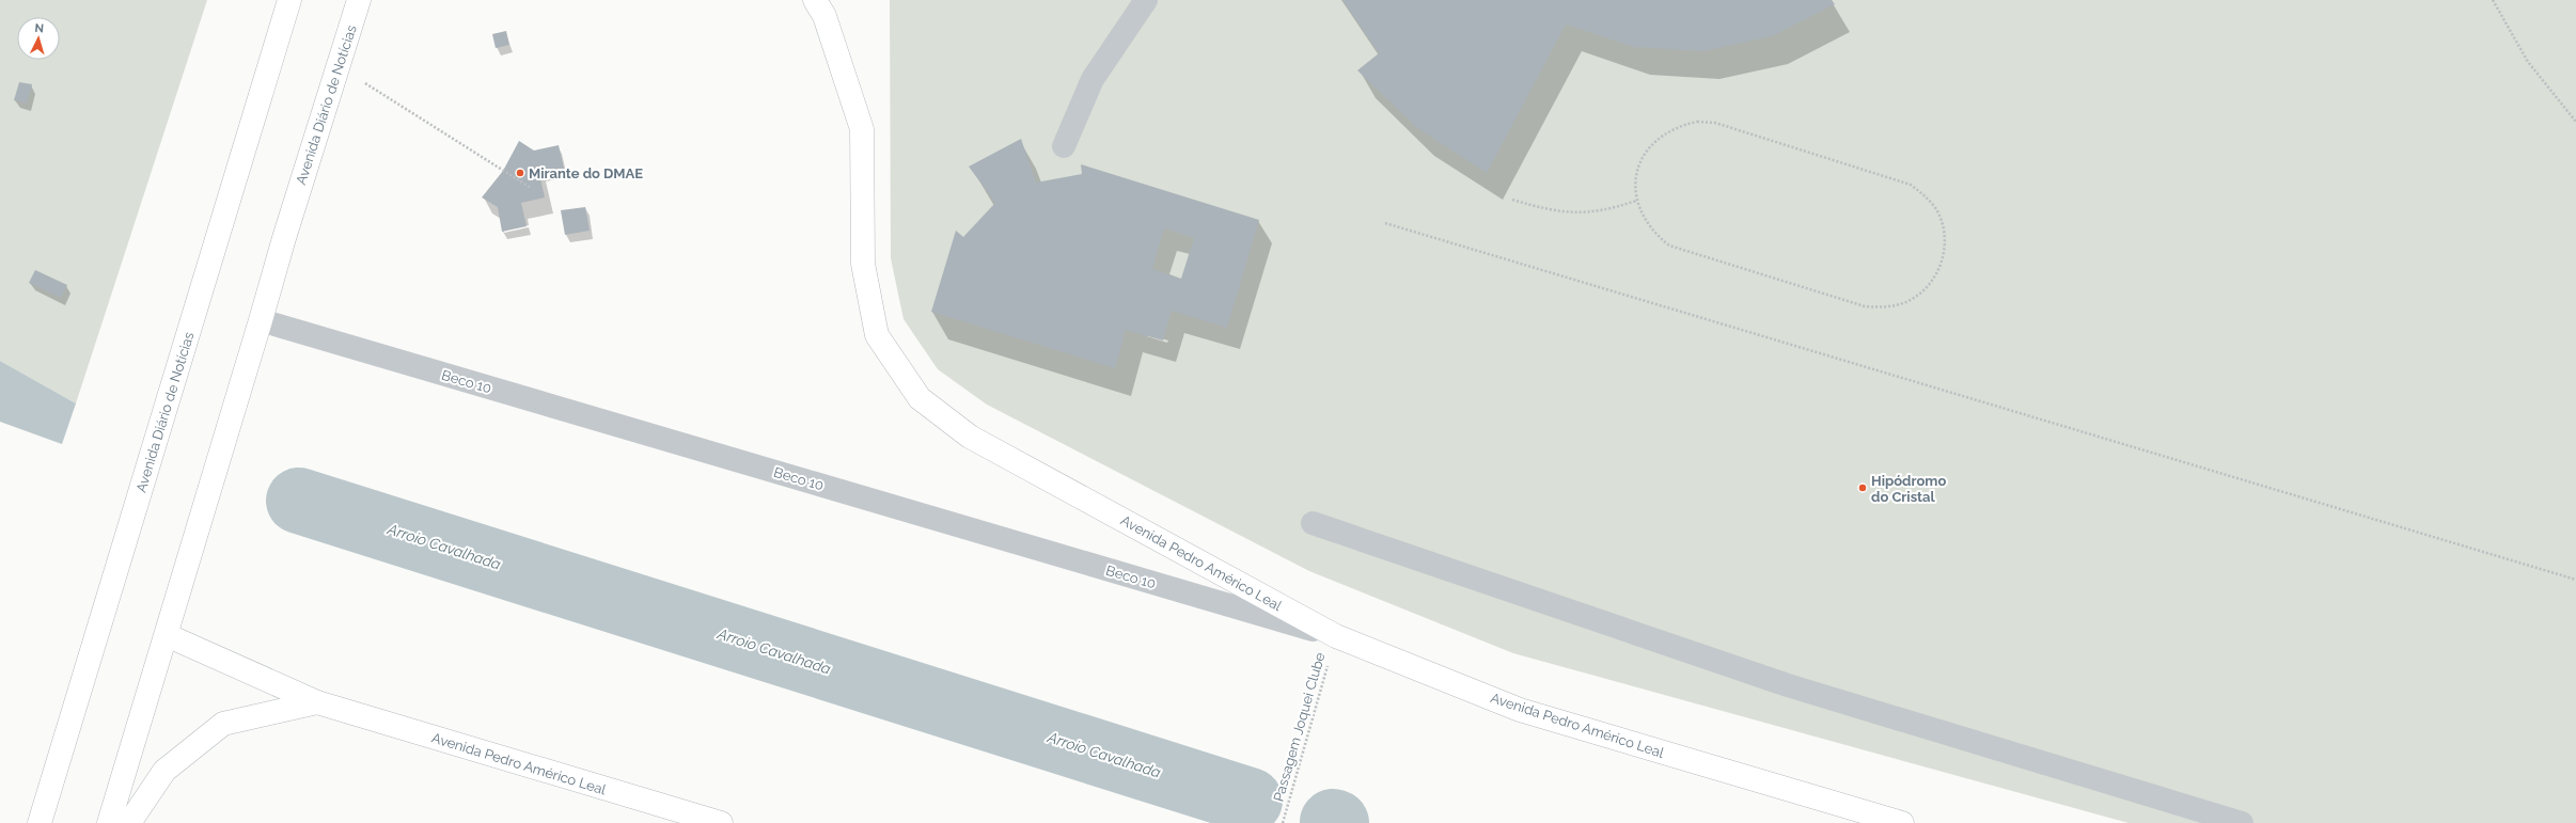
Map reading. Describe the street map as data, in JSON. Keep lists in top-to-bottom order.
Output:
{
  "streets": {
    "main road": ["Avenida Diário de Notícias", "Avenida Pedro Américo Leal"],
    "lane": ["Beco 10"],
    "path": ["Passagem Joquei Clube"]
  },
  "crossings": [
    ["Avenida Diário de Notícias", "Beco 10"],
    ["Avenida Diário de Notícias", "Avenida Pedro Américo Leal"],
    ["Beco 10", "Avenida Pedro Américo Leal"],
    ["Beco 10", "Passagem Joquei Clube"],
    ["Avenida Pedro Américo Leal", "Passagem Joquei Clube"]
  ],
  "water": ["Arroio Cavalhada"],
  "places": ["Mirante do DMAE", "Hipódromo do Cristal"],
  "north": "top"
}
